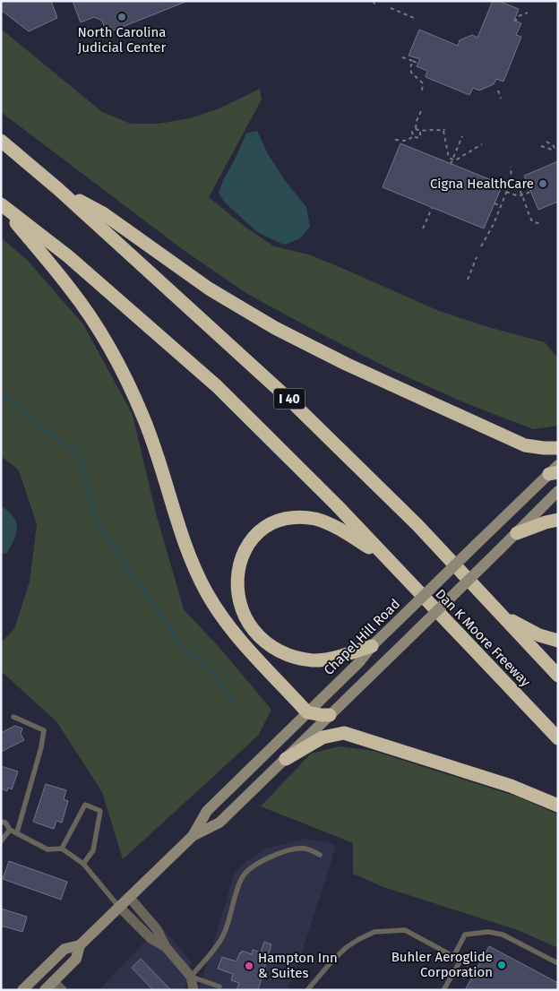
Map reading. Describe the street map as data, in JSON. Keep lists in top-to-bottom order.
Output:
{
  "streets": {
    "highway": ["I 40", "Dan K Moore Freeway"],
    "main road": ["Chapel Hill Road"]
  },
  "places": [
    "North Carolina Judicial Center",
    "Cigna HealthCare",
    "Buhler Aeroglide Corporation",
    "Hampton Inn & Suites"
  ]
}
